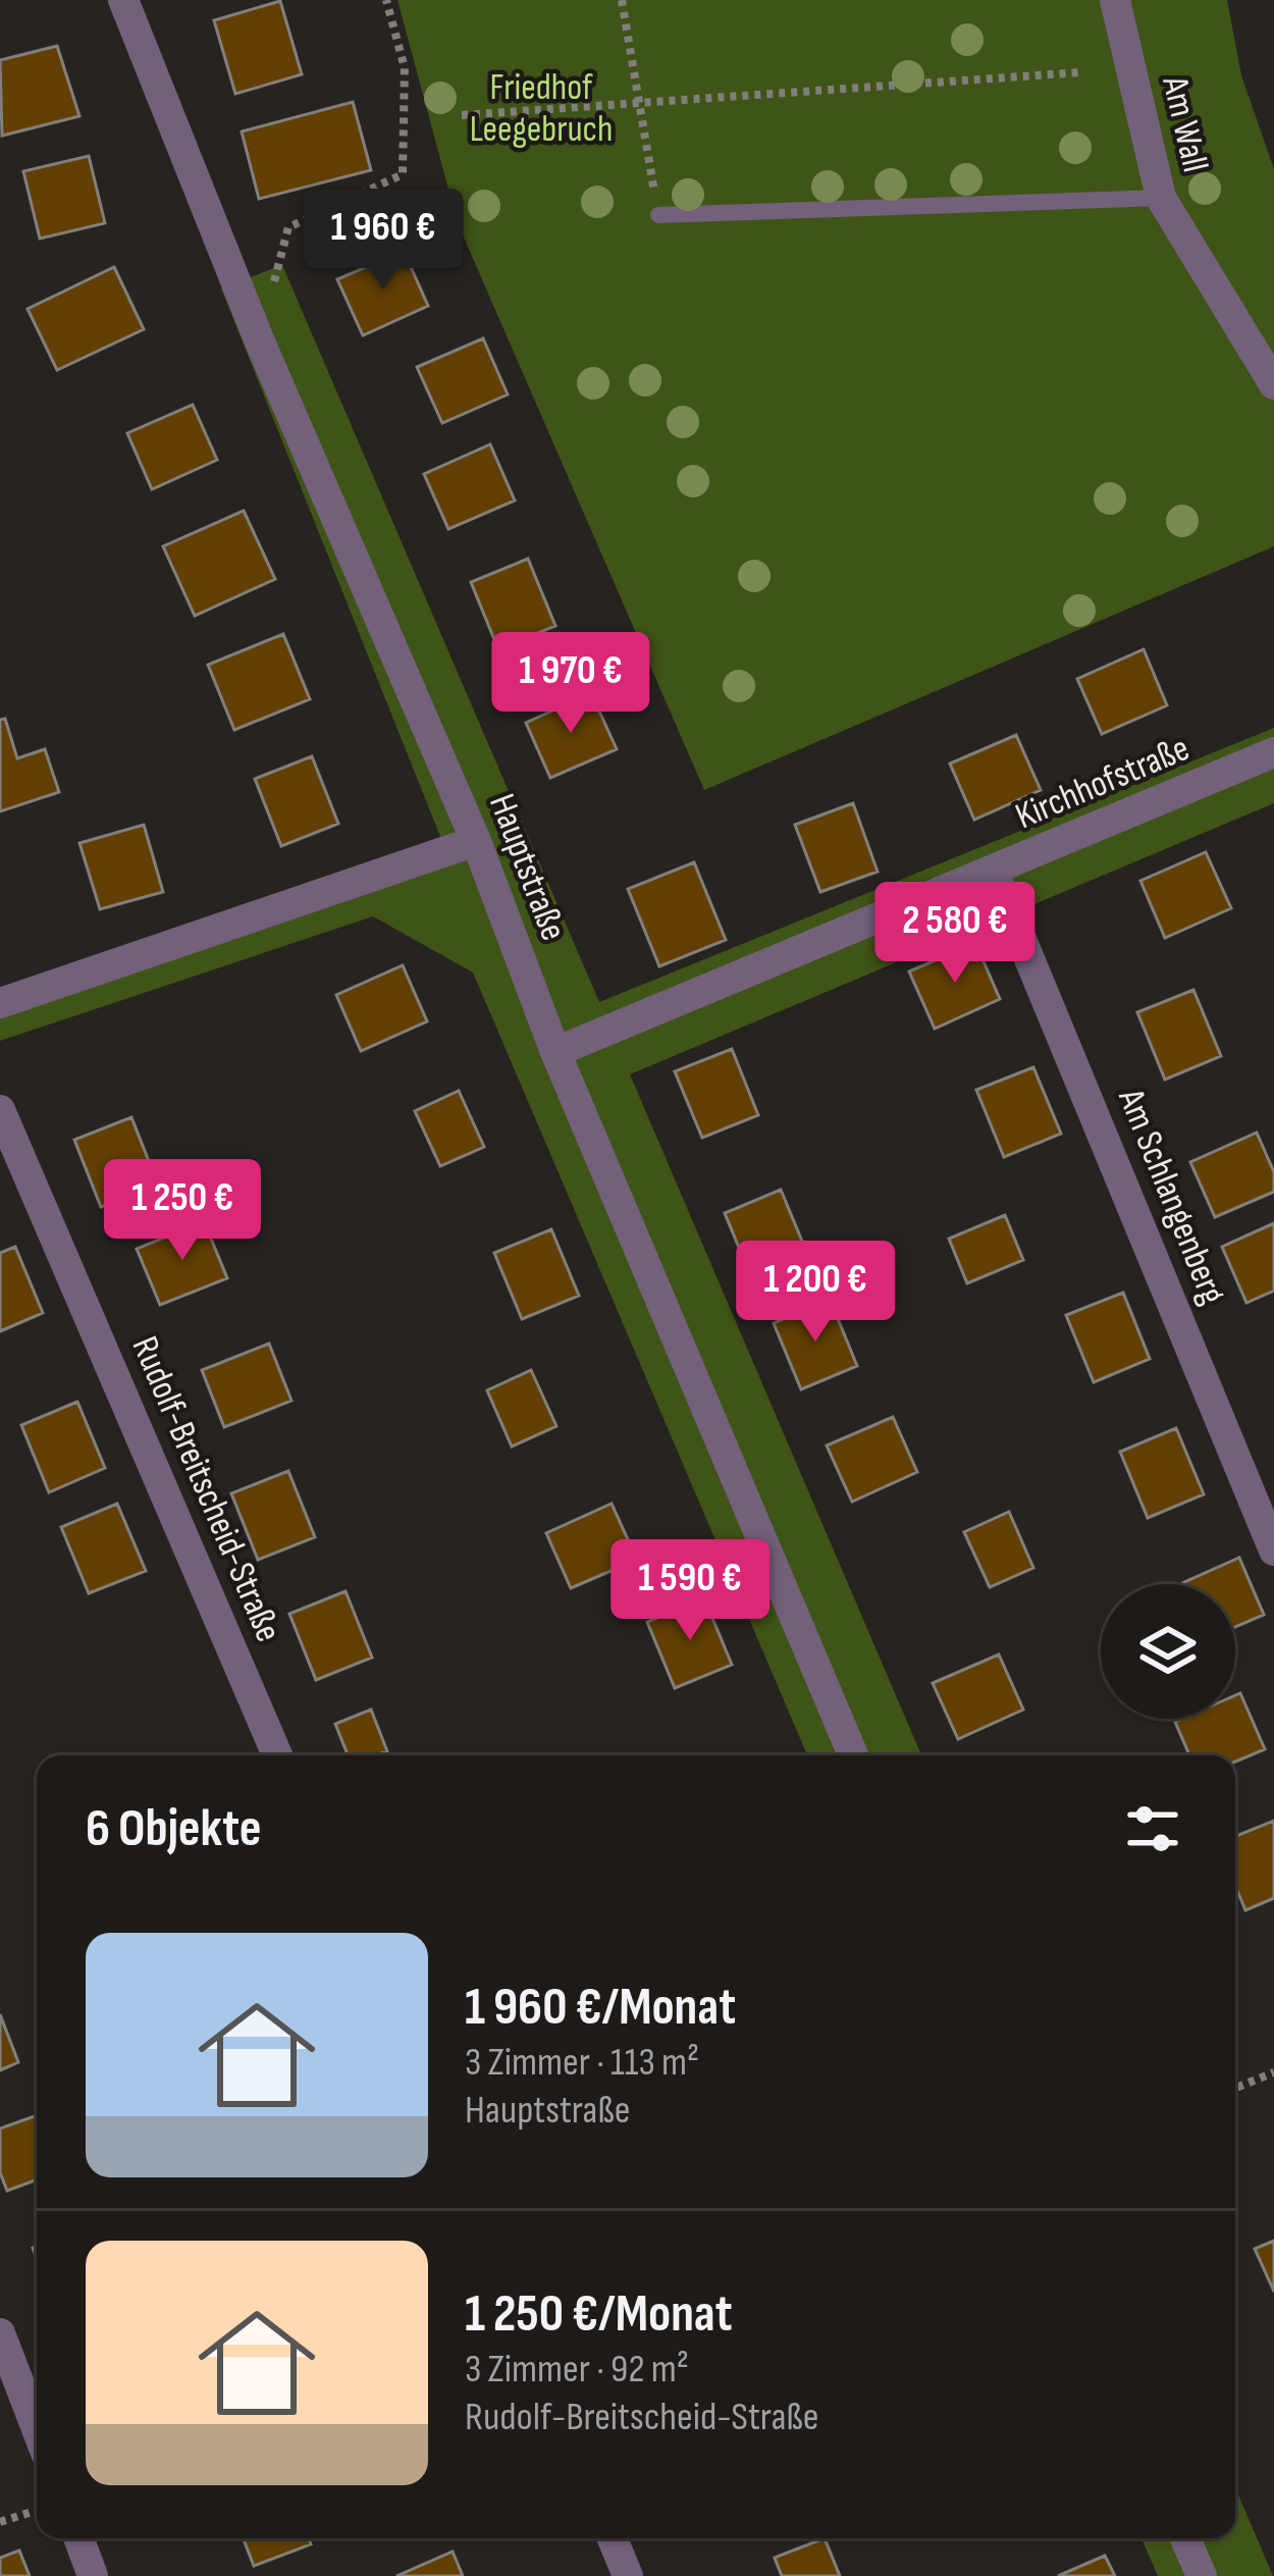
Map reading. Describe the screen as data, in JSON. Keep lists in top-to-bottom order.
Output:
{
  "streets": {
    "street": [
      "Am Wall",
      "Kirchhofstraße",
      "Hauptstraße",
      "Am Schlangenberg",
      "Rudolf-Breitscheid-Straße"
    ]
  },
  "crossings": [
    ["Kirchhofstraße", "Hauptstraße"],
    ["Kirchhofstraße", "Am Schlangenberg"]
  ],
  "parks": ["Friedhof Leegebruch"],
  "page": {
    "price": [
      "1 960 €",
      "1 970 €",
      "2 580 €",
      "1 250 €",
      "1 200 €",
      "1 590 €"
    ],
    "heading": "6 Objekte",
    "list": [
      {
        "name": "1 960 €/Monat",
        "note": "3 Zimmer · 113 m² · Hauptstraße"
      },
      {
        "name": "1 250 €/Monat",
        "note": "3 Zimmer · 92 m² · Rudolf-Breitscheid-Straße"
      }
    ]
  }
}
